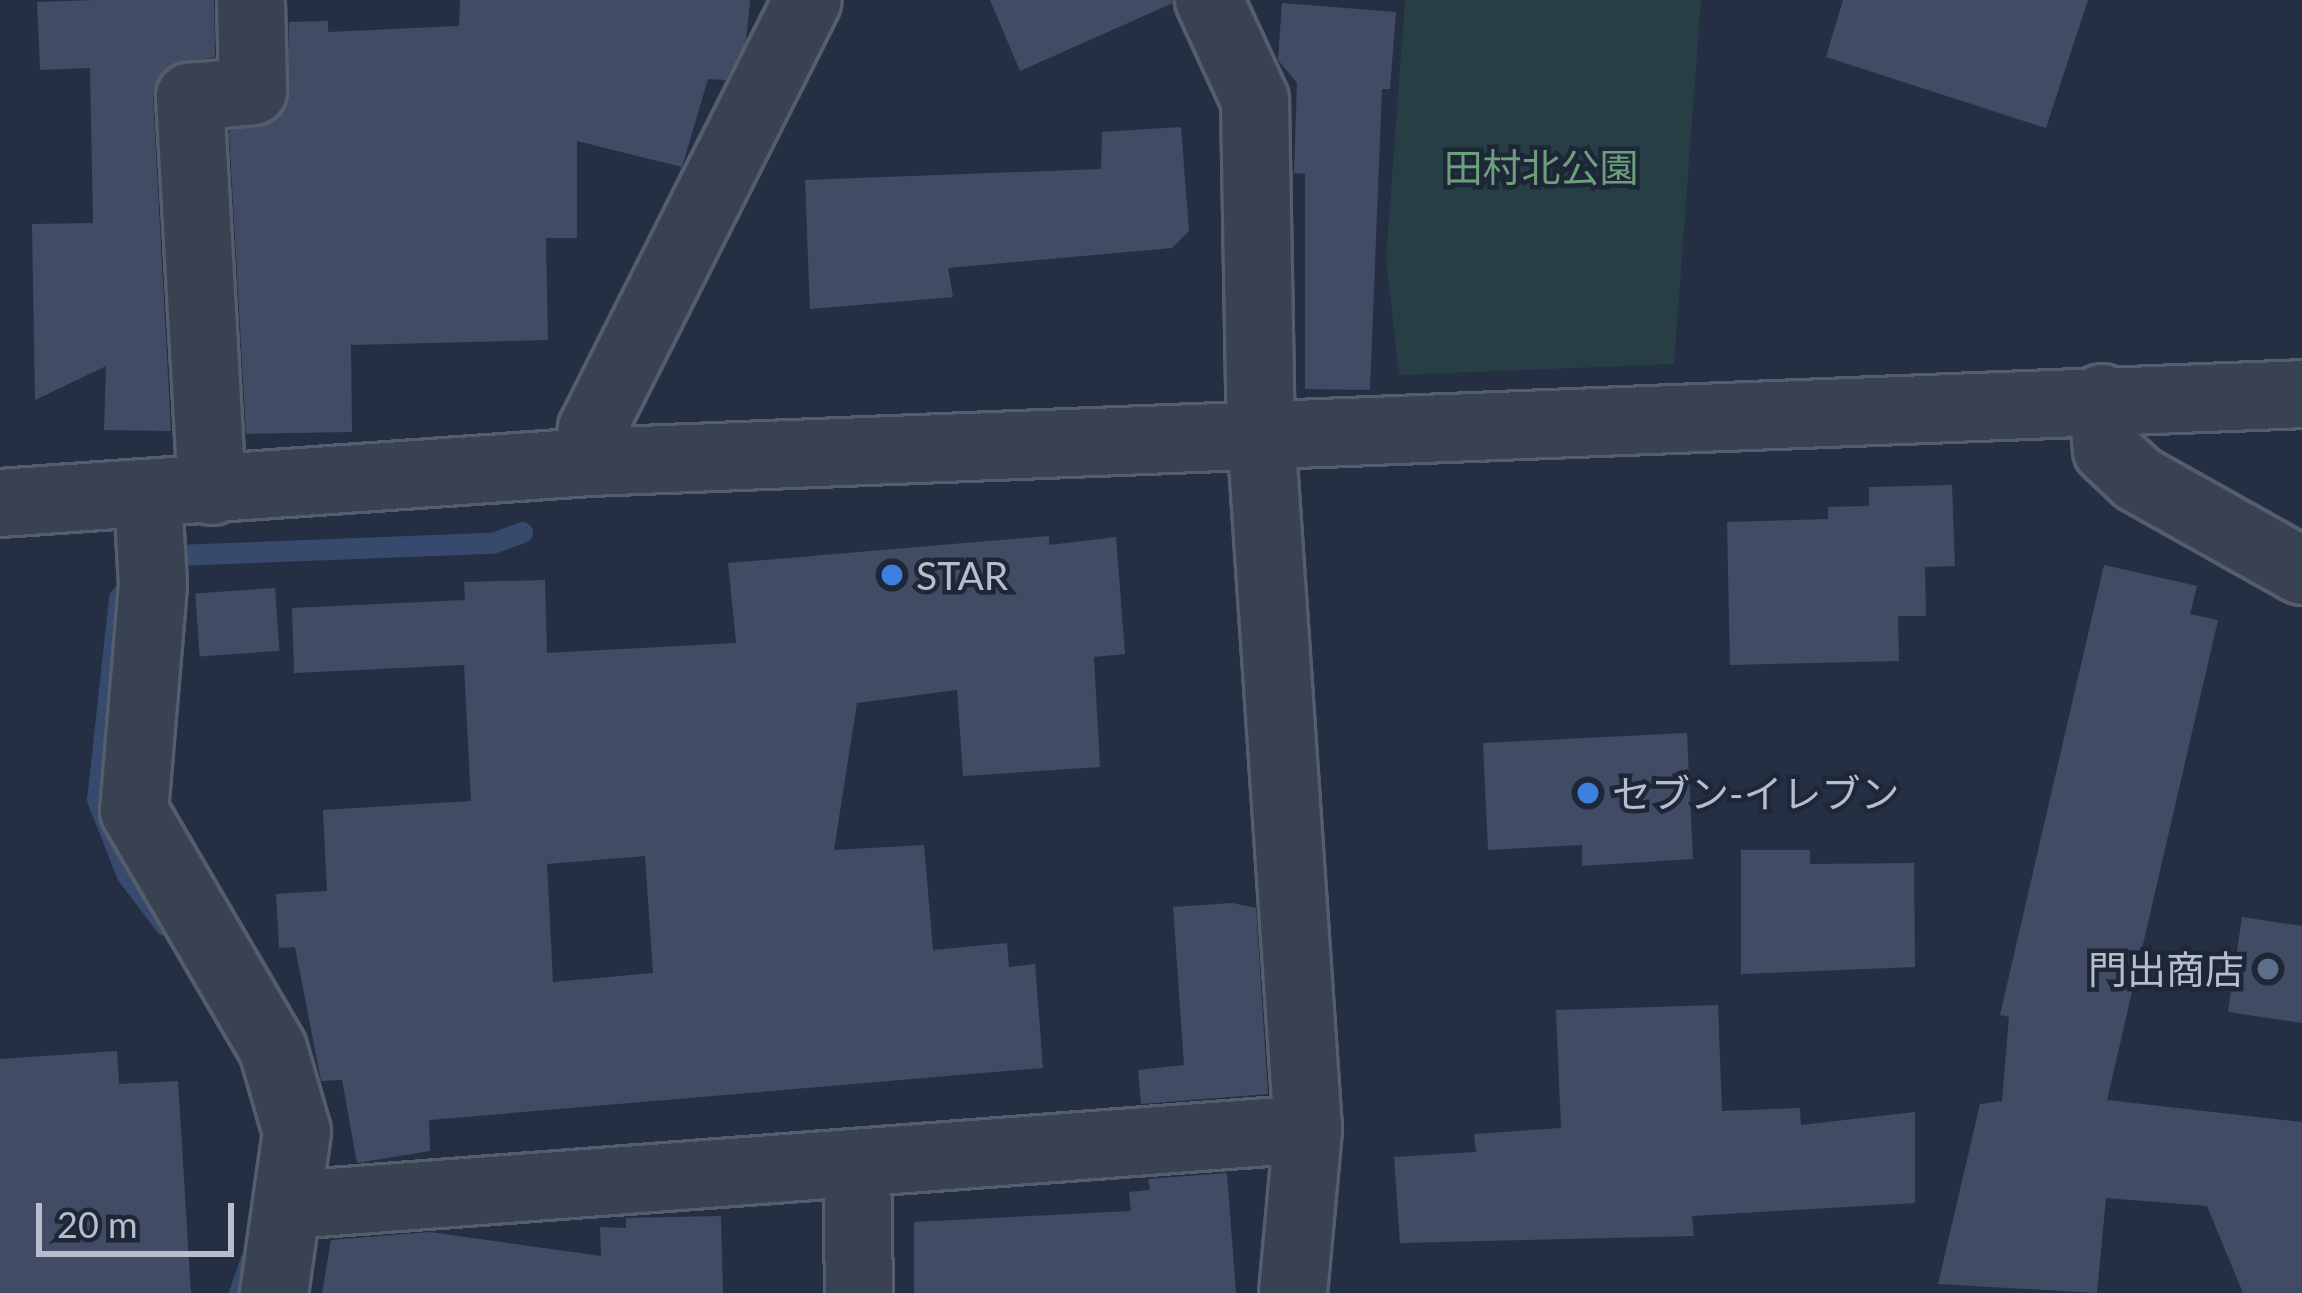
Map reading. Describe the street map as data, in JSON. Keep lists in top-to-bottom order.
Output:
{
  "parks": ["田村北公園"],
  "places": ["STAR", "セブン-イレブン", "門出商店"],
  "scale_bar": "20 m"
}
